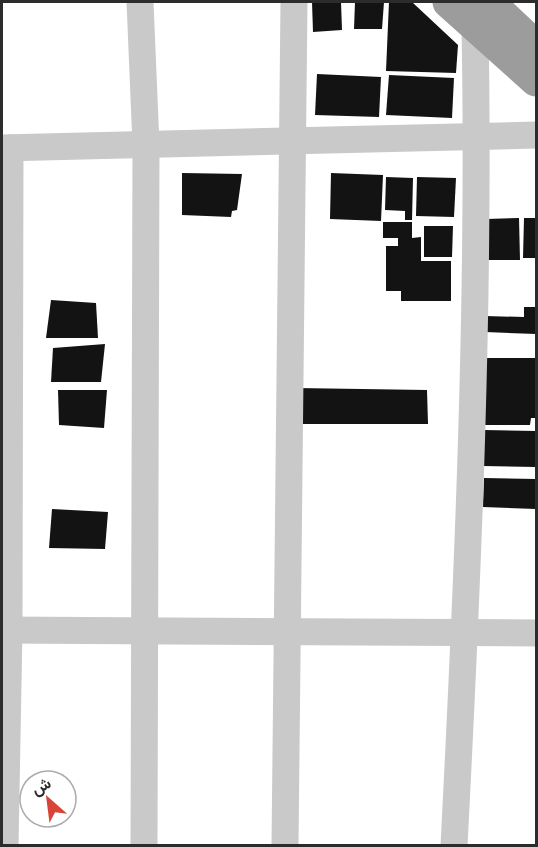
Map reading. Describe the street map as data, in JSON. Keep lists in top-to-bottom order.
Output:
{
  "north": "top left"
}
